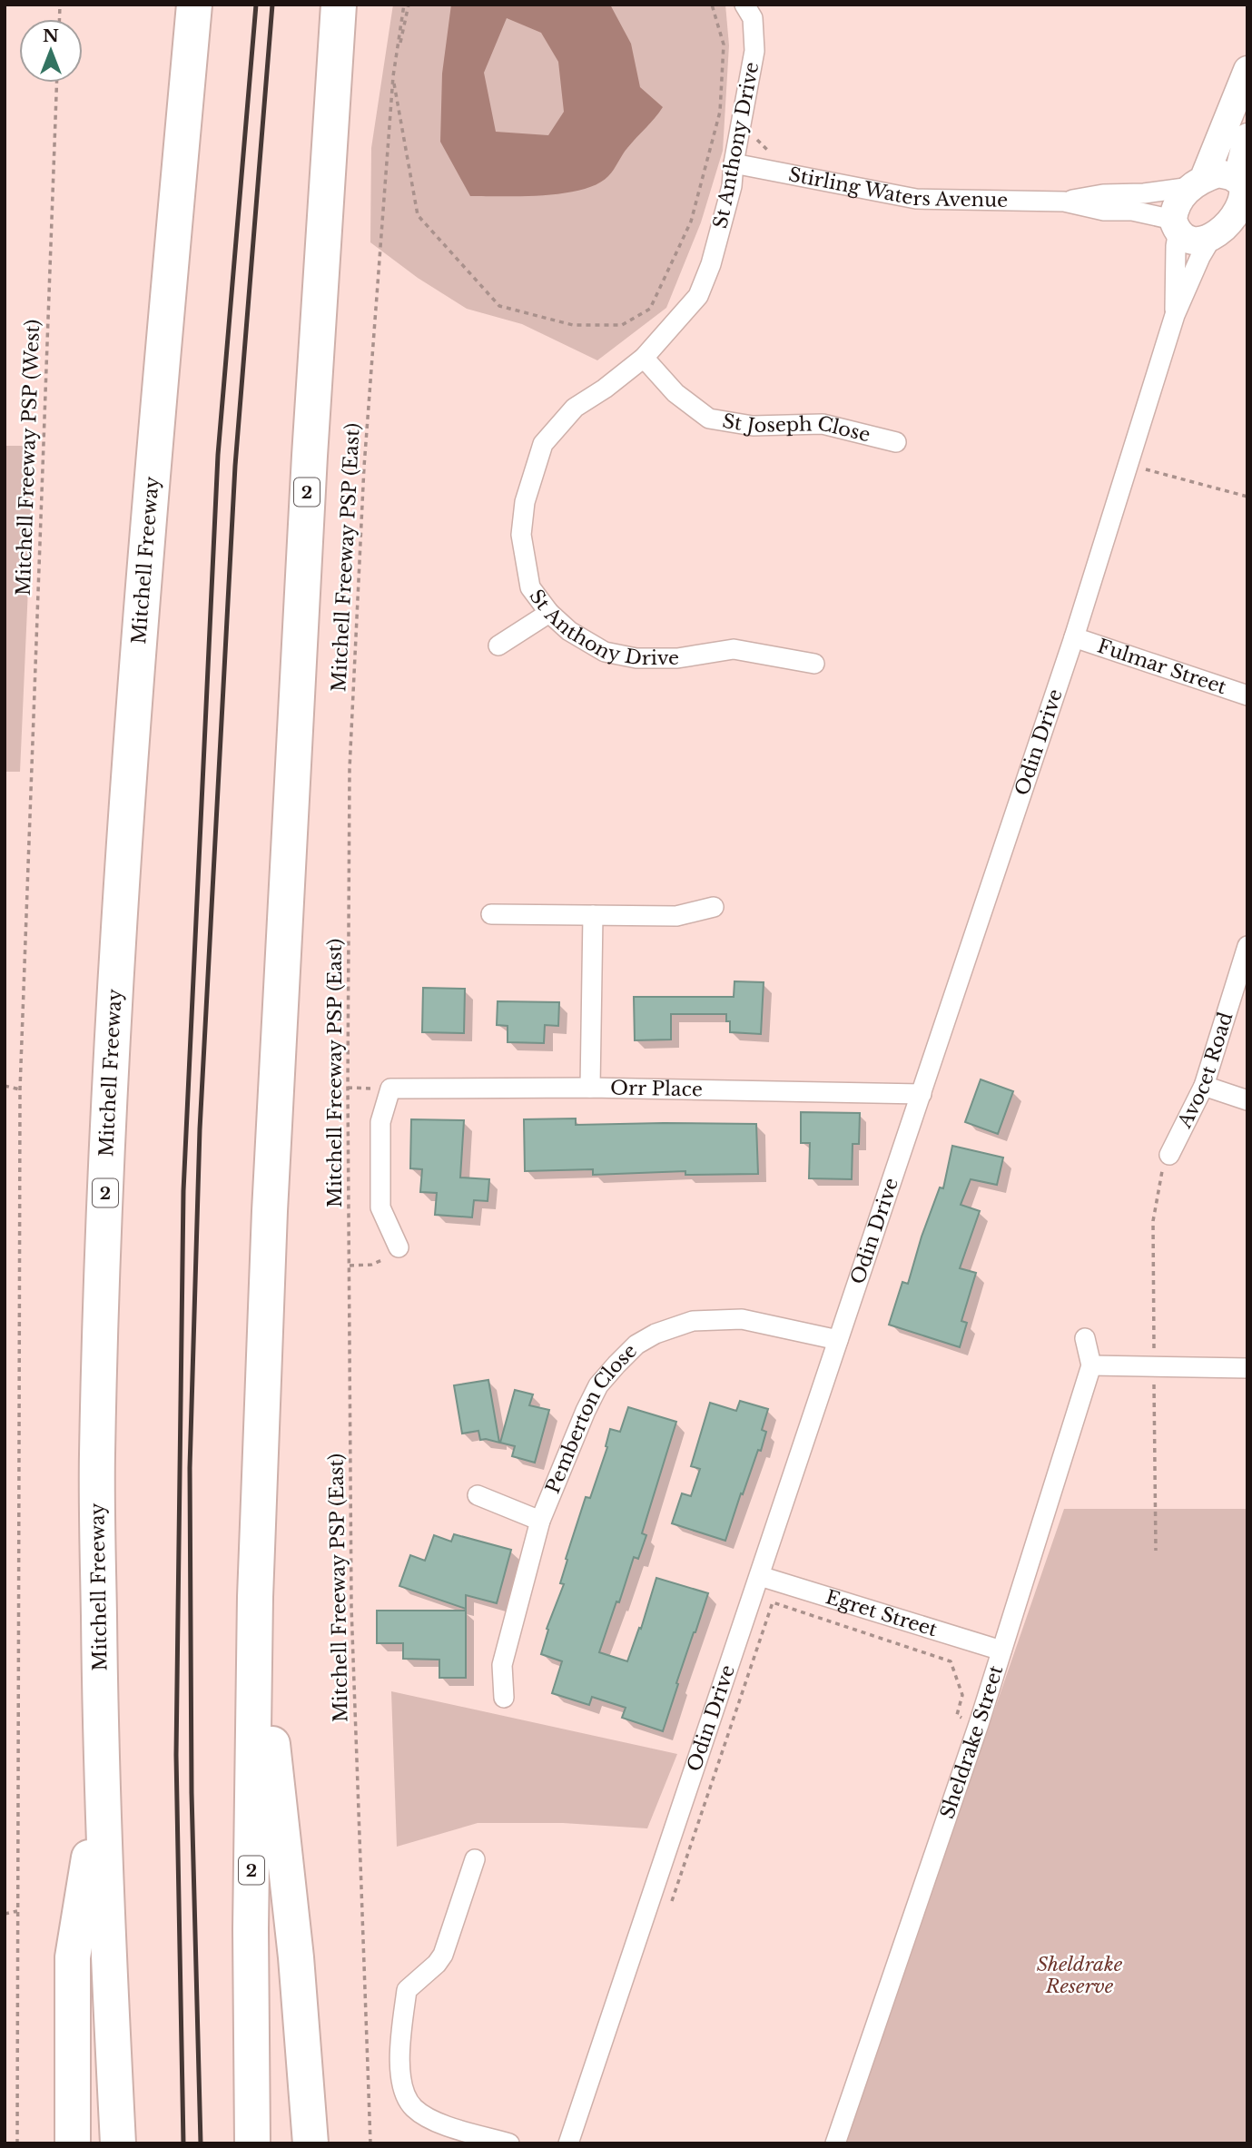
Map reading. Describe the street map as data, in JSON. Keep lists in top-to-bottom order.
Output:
{
  "streets": {
    "highway": ["2", "Mitchell Freeway"],
    "main road": ["Odin Drive"],
    "street": [
      "St Anthony Drive",
      "Stirling Waters Avenue",
      "St Joseph Close",
      "Fulmar Street",
      "Avocet Road",
      "Orr Place",
      "Pemberton Close",
      "Egret Street",
      "Sheldrake Street"
    ],
    "path": ["Mitchell Freeway PSP (West)", "Mitchell Freeway PSP (East)"]
  },
  "crossings": [
    ["St Anthony Drive", "Stirling Waters Avenue"],
    ["St Anthony Drive", "St Joseph Close"],
    ["Stirling Waters Avenue", "Odin Drive"],
    ["Fulmar Street", "Odin Drive"],
    ["Odin Drive", "Orr Place"],
    ["Odin Drive", "Pemberton Close"],
    ["Odin Drive", "Egret Street"],
    ["Egret Street", "Sheldrake Street"]
  ],
  "parks": ["Sheldrake Reserve"],
  "north": "top"
}
